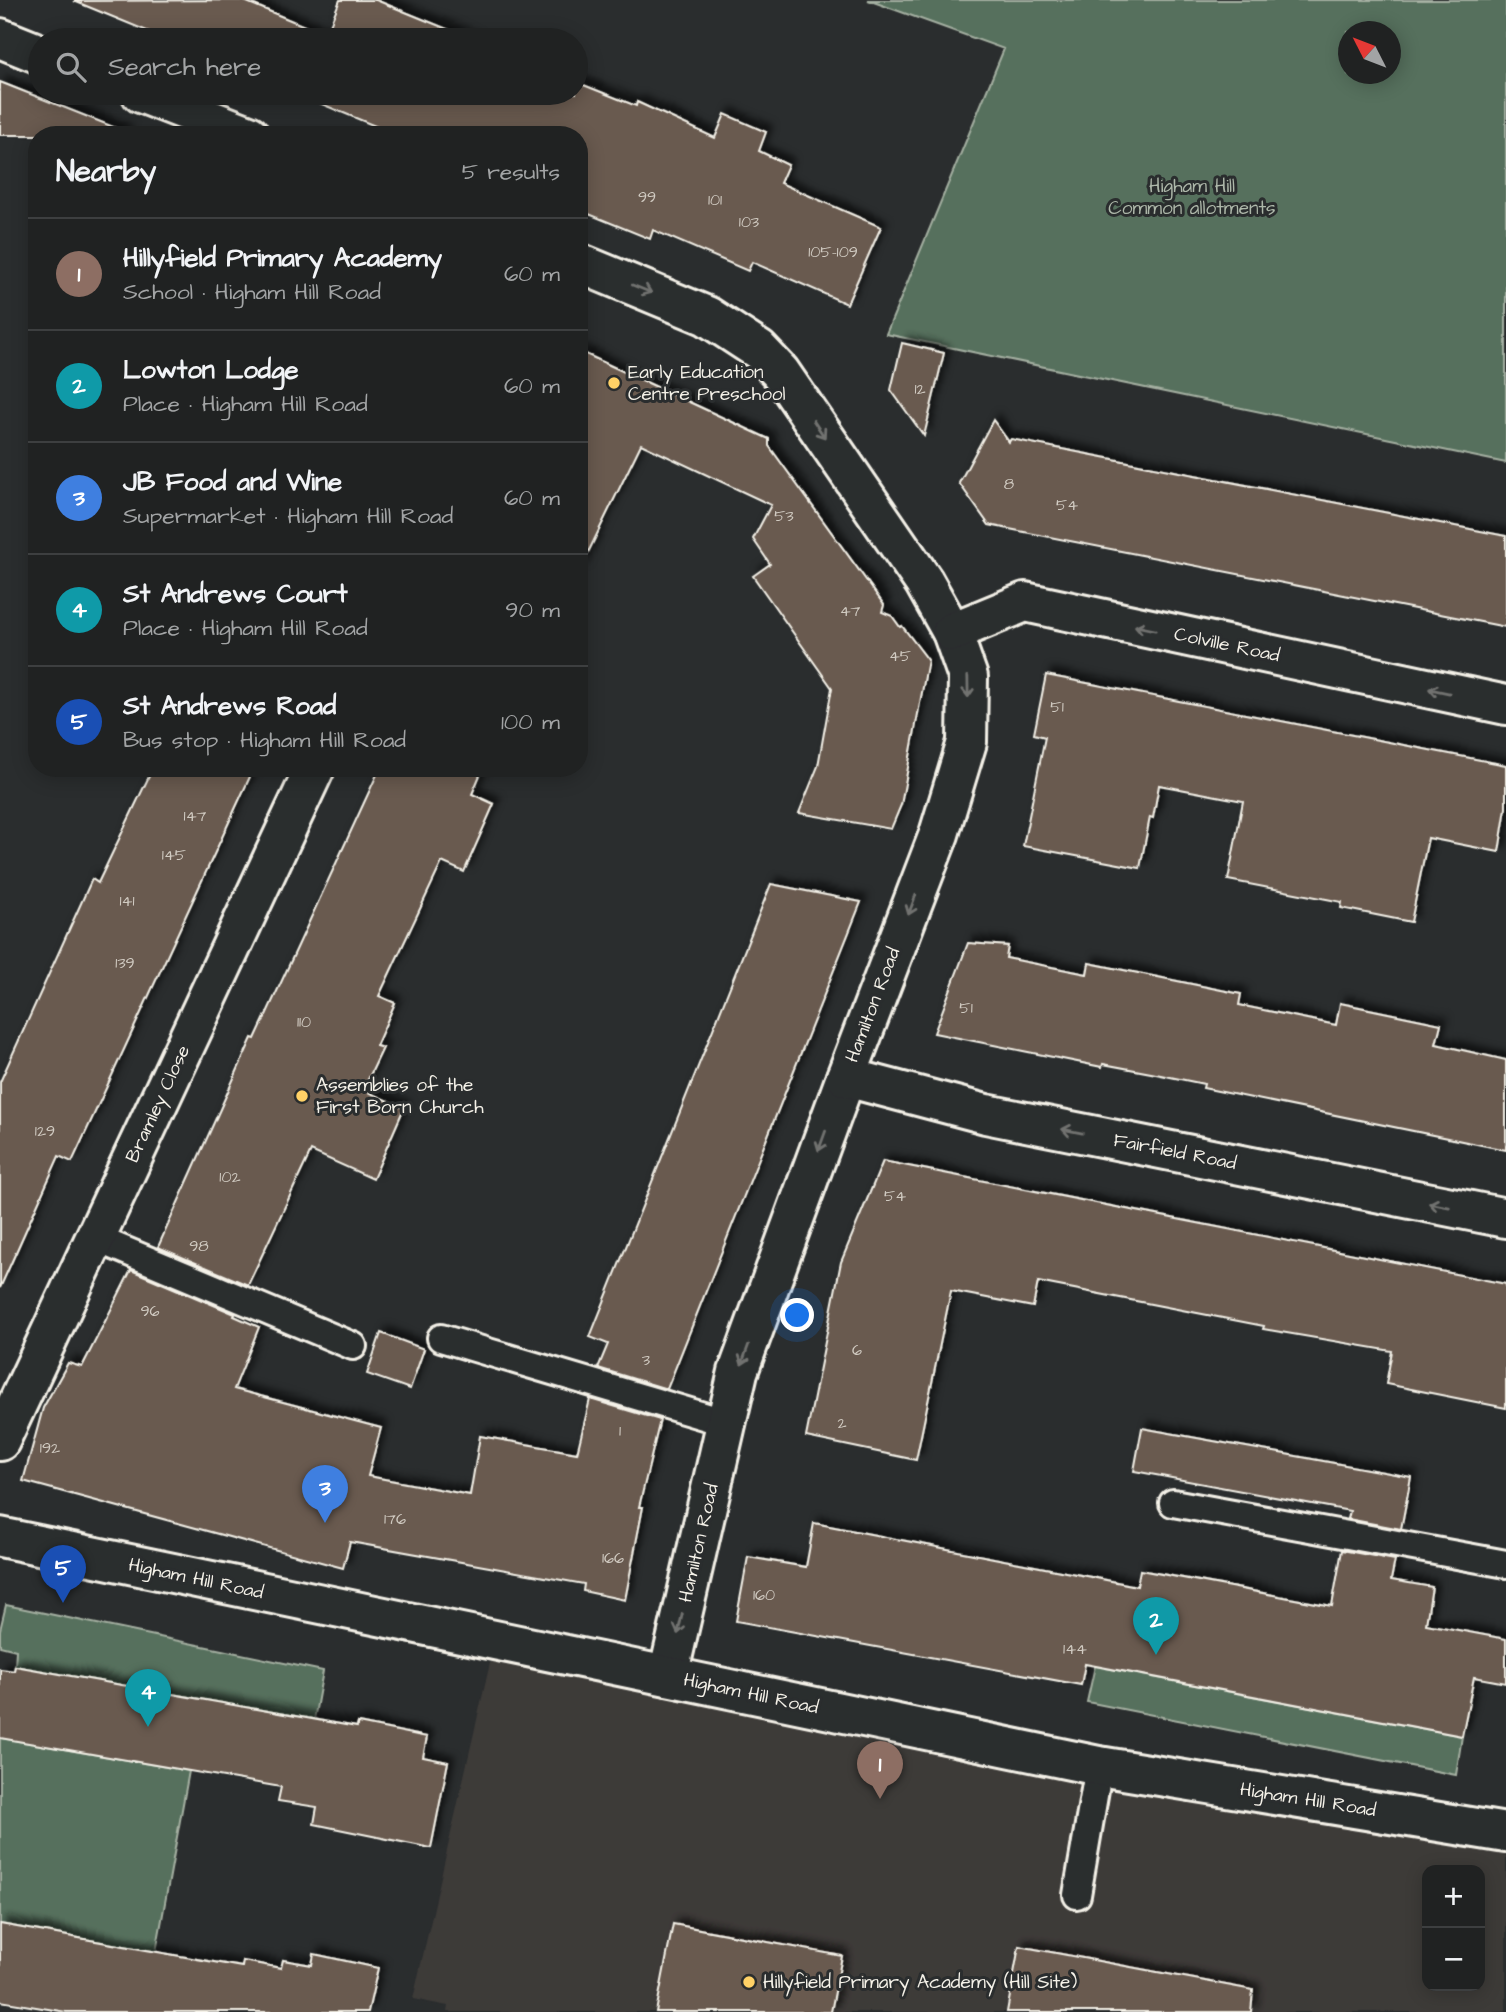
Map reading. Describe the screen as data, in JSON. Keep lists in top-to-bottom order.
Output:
{
  "streets": {
    "street": [
      "Colville Road",
      "Hamilton Road",
      "Bramley Close",
      "Fairfield Road",
      "Higham Hill Road"
    ]
  },
  "crossings": [
    ["Colville Road", "Hamilton Road"],
    ["Hamilton Road", "Fairfield Road"],
    ["Hamilton Road", "Higham Hill Road"]
  ],
  "one_way": ["Colville Road", "Hamilton Road", "Fairfield Road"],
  "parks": ["Higham Hill Common allotments"],
  "places": ["Early Education Centre Preschool", "Assemblies of the First Born Church", "Hillyfield Primary Academy (Hill Site)"],
  "house_numbers": [
    "99",
    "101",
    "103",
    "105-109",
    "12",
    "8",
    "54",
    "53",
    "47",
    "45",
    "51",
    "147",
    "145",
    "141",
    "139",
    "51",
    "110",
    "129",
    "102",
    "54",
    "98",
    "96",
    "6",
    "3",
    "2",
    "1",
    "192",
    "176",
    "166",
    "160",
    "144"
  ],
  "north": "top left",
  "page": {
    "search": "Search here",
    "heading": ["Nearby", "5 results"],
    "list": [
      {
        "mark": "1",
        "name": "Hillyfield Primary Academy",
        "note": "School · Higham Hill Road",
        "value": "60 m"
      },
      {
        "mark": "2",
        "name": "Lowton Lodge",
        "note": "Place · Higham Hill Road",
        "value": "60 m"
      },
      {
        "mark": "3",
        "name": "JB Food and Wine",
        "note": "Supermarket · Higham Hill Road",
        "value": "60 m"
      },
      {
        "mark": "4",
        "name": "St Andrews Court",
        "note": "Place · Higham Hill Road",
        "value": "90 m"
      },
      {
        "mark": "5",
        "name": "St Andrews Road",
        "note": "Bus stop · Higham Hill Road",
        "value": "100 m"
      }
    ],
    "pins": [
      "3",
      "5",
      "2",
      "4",
      "1"
    ],
    "map_buttons": ["+", "−"]
  }
}
